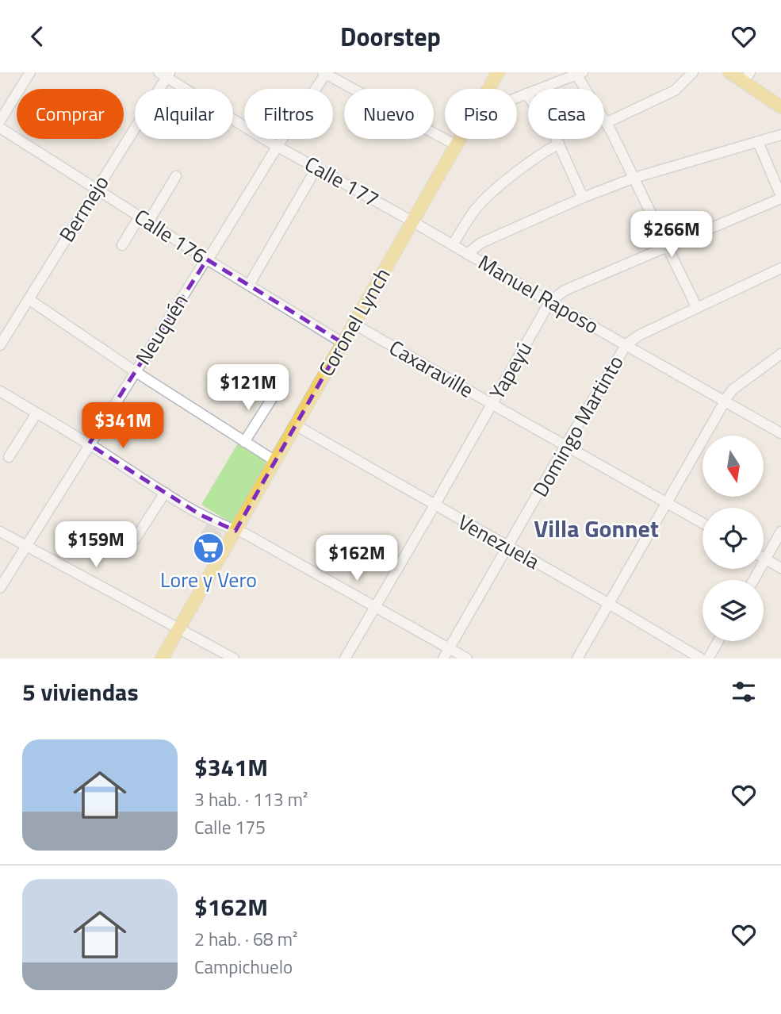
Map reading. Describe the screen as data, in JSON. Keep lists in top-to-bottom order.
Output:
{
  "streets": {
    "main road": ["Coronel Lynch"],
    "street": [
      "Calle 177",
      "Bermejo",
      "Calle 176",
      "Manuel Raposo",
      "Neuquén",
      "Caxaraville",
      "Yapeyú",
      "Domingo Martinto",
      "Venezuela"
    ]
  },
  "crossings": [
    ["Calle 177", "Bermejo"],
    ["Calle 177", "Manuel Raposo"],
    ["Calle 177", "Coronel Lynch"],
    ["Calle 177", "Neuquén"],
    ["Bermejo", "Calle 176"],
    ["Calle 176", "Coronel Lynch"],
    ["Calle 176", "Neuquén"],
    ["Manuel Raposo", "Coronel Lynch"],
    ["Manuel Raposo", "Yapeyú"],
    ["Manuel Raposo", "Domingo Martinto"],
    ["Coronel Lynch", "Caxaraville"],
    ["Coronel Lynch", "Venezuela"],
    ["Caxaraville", "Yapeyú"],
    ["Caxaraville", "Domingo Martinto"],
    ["Yapeyú", "Venezuela"],
    ["Domingo Martinto", "Venezuela"]
  ],
  "districts": ["Villa Gonnet"],
  "places": {
    "supermarket": ["Lore y Vero"]
  },
  "north": "bottom",
  "page": {
    "header": "Doorstep",
    "chip": [
      "Comprar",
      "Alquilar",
      "Filtros",
      "Nuevo",
      "Piso",
      "Casa"
    ],
    "price": [
      "$266M",
      "$121M",
      "$341M",
      "$159M",
      "$162M"
    ],
    "heading": "5 viviendas",
    "list": [
      {
        "name": "$341M",
        "note": "3 hab. · 113 m² · Calle 175"
      },
      {
        "name": "$162M",
        "note": "2 hab. · 68 m² · Campichuelo"
      }
    ]
  }
}
